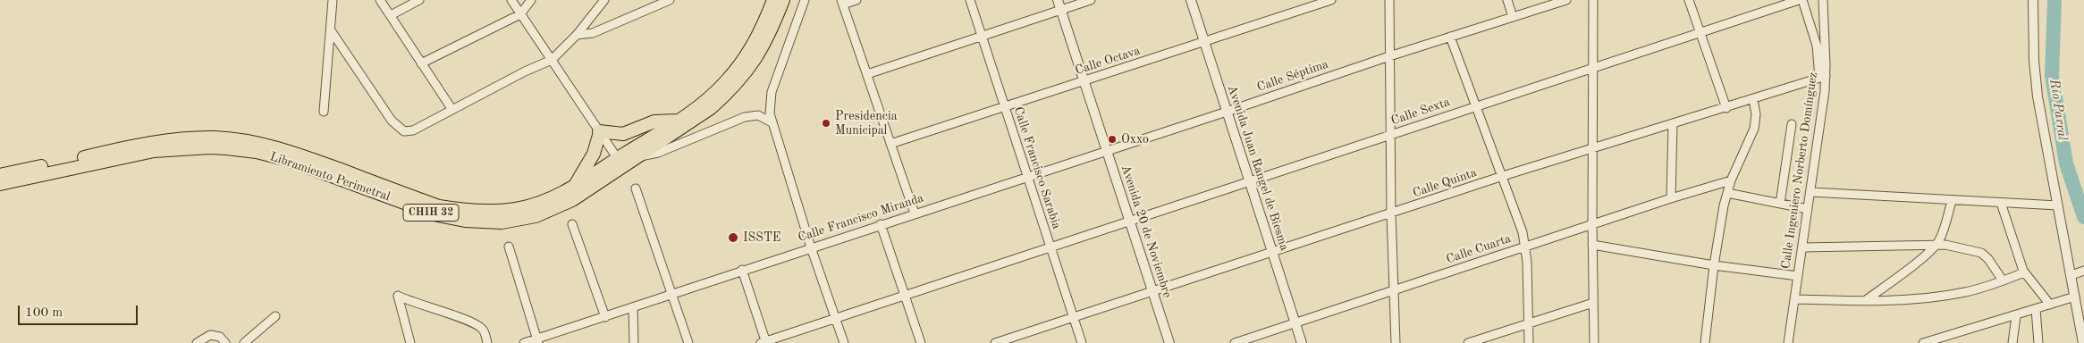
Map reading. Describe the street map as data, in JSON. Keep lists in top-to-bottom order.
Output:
{
  "streets": {
    "main road": ["Libramiento Perimetral", "CHIH 32"],
    "street": [
      "Calle Octava",
      "Calle Séptima",
      "Calle Sexta",
      "Calle Francisco Sarabia",
      "Avenida Juan Rangel de Biesma",
      "Calle Ingeniero Norberto Domínguez",
      "Calle Quinta",
      "Calle Francisco Miranda",
      "Avenida 20 de Noviembre",
      "Calle Cuarta"
    ]
  },
  "crossings": [
    ["Calle Octava", "Calle Francisco Sarabia"],
    ["Calle Octava", "Avenida Juan Rangel de Biesma"],
    ["Calle Octava", "Avenida 20 de Noviembre"],
    ["Calle Séptima", "Calle Francisco Sarabia"],
    ["Calle Séptima", "Avenida Juan Rangel de Biesma"],
    ["Calle Séptima", "Calle Francisco Miranda"],
    ["Calle Séptima", "Avenida 20 de Noviembre"],
    ["Calle Sexta", "Calle Francisco Sarabia"],
    ["Calle Sexta", "Avenida Juan Rangel de Biesma"],
    ["Calle Sexta", "Avenida 20 de Noviembre"],
    ["Calle Francisco Sarabia", "Calle Quinta"],
    ["Calle Francisco Sarabia", "Calle Francisco Miranda"],
    ["Avenida Juan Rangel de Biesma", "Calle Quinta"],
    ["Avenida Juan Rangel de Biesma", "Calle Cuarta"],
    ["Calle Ingeniero Norberto Domínguez", "Calle Quinta"],
    ["Calle Quinta", "Avenida 20 de Noviembre"]
  ],
  "water": ["Río Parral"],
  "places": ["Presidencia Municipal", "Oxxo", "ISSTE"],
  "scale_bar": "100 m"
}
